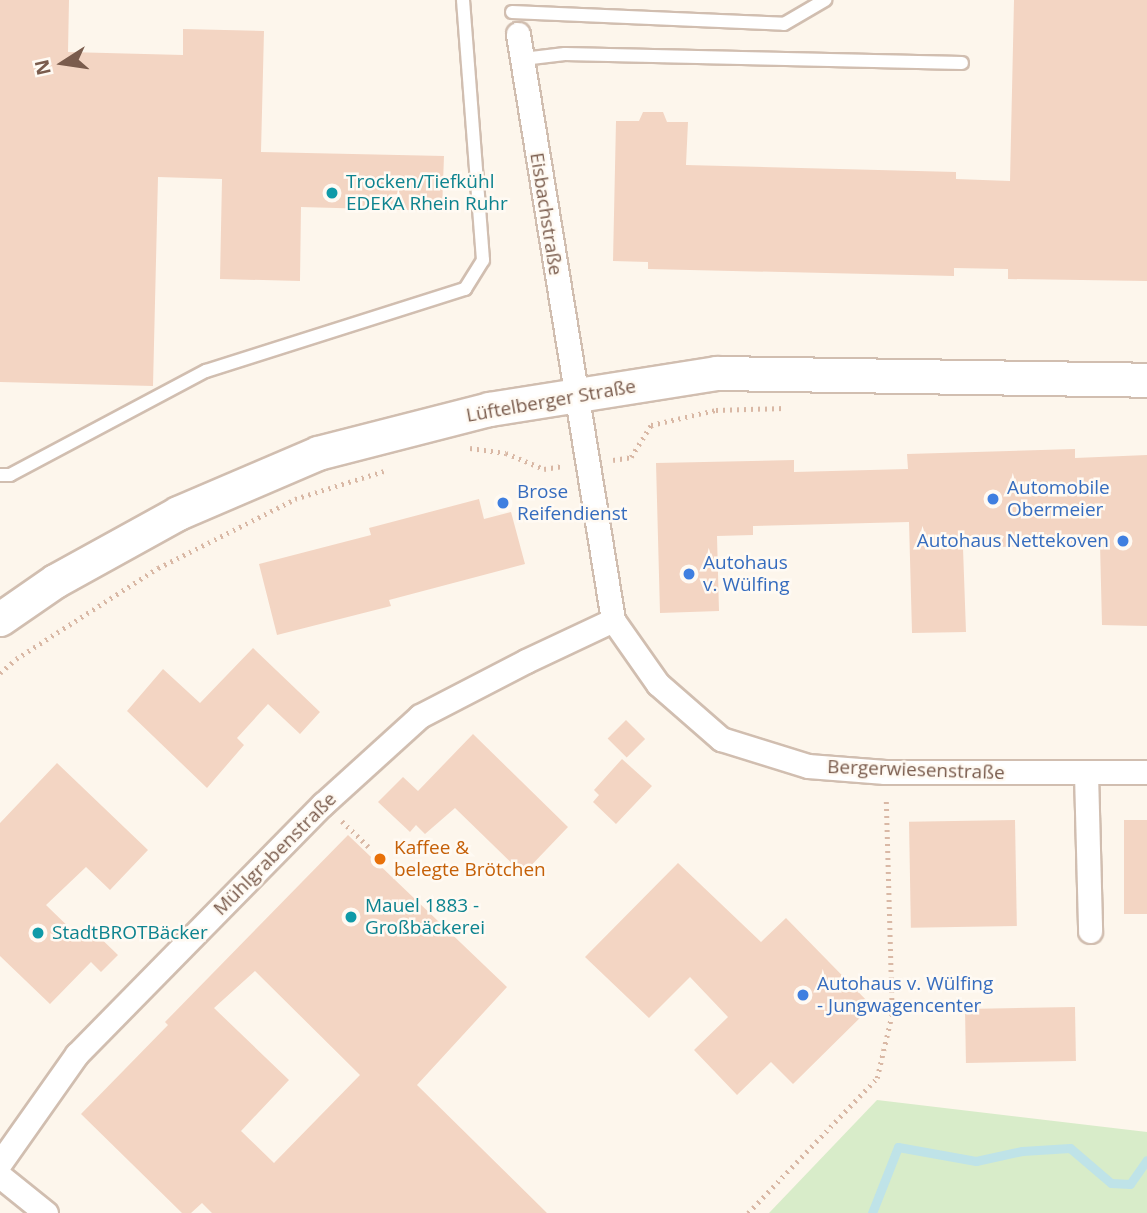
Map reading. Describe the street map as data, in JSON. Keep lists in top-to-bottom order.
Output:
{
  "streets": {
    "main road": ["Lüftelberger Straße"],
    "street": ["Eisbachstraße", "Bergerwiesenstraße", "Mühlgrabenstraße"]
  },
  "crossings": [
    ["Eisbachstraße", "Lüftelberger Straße"],
    ["Eisbachstraße", "Bergerwiesenstraße"],
    ["Lüftelberger Straße", "Bergerwiesenstraße"],
    ["Bergerwiesenstraße", "Mühlgrabenstraße"]
  ],
  "places": [
    "Trocken/Tiefkühl EDEKA Rhein Ruhr",
    "Automobile Obermeier",
    "Brose Reifendienst",
    "Autohaus Nettekoven",
    "Autohaus v. Wülfing",
    "Kaffee & belegte Brötchen",
    "Mauel 1883 - Großbäckerei",
    "StadtBROTBäcker",
    "Autohaus v. Wülfing - Jungwagencenter"
  ],
  "north": "left"
}
